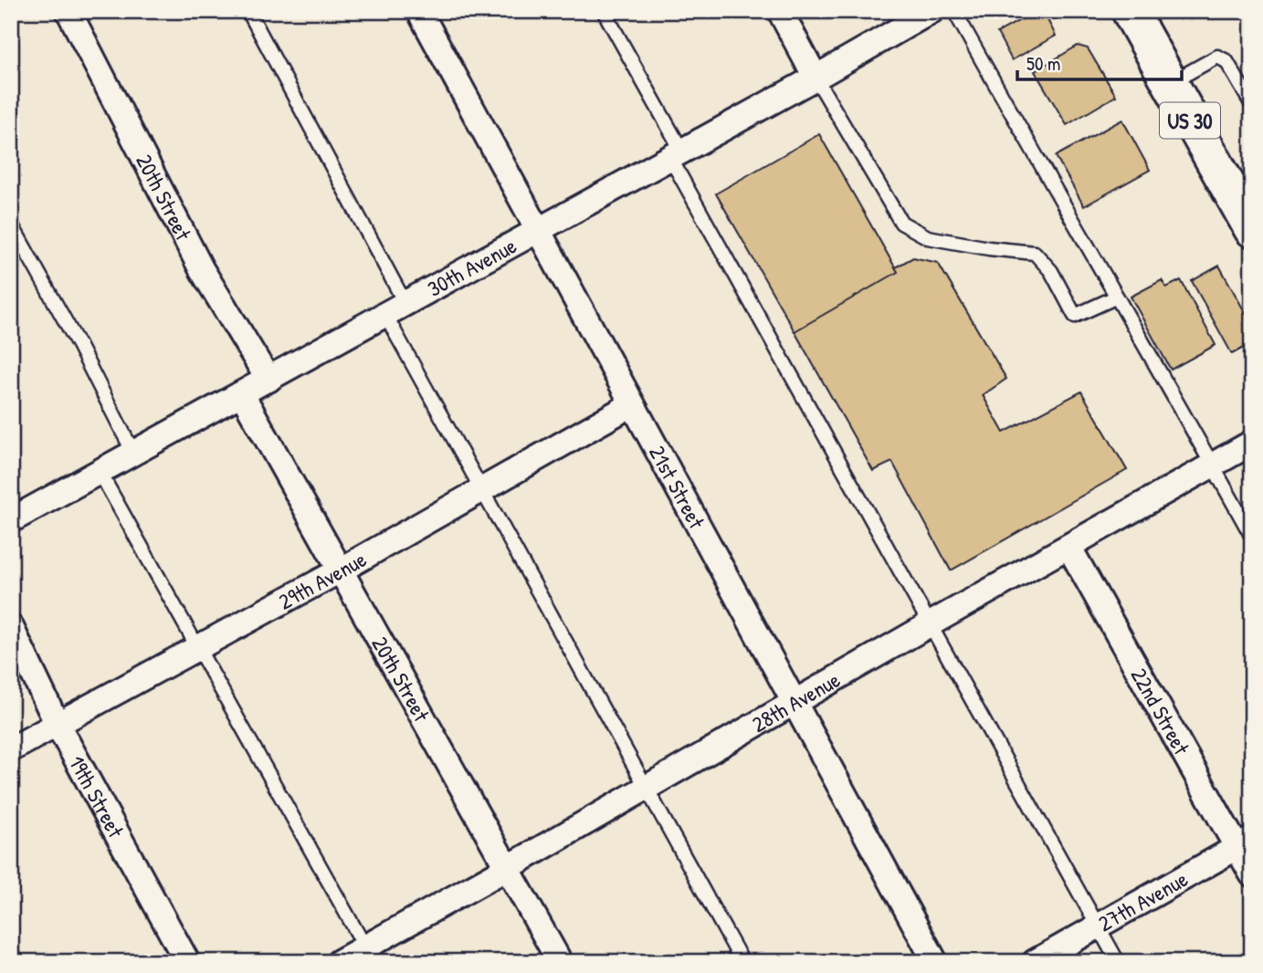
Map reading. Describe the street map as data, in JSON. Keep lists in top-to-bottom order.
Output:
{
  "streets": {
    "highway": ["US 30"],
    "street": [
      "20th Street",
      "30th Avenue",
      "21st Street",
      "29th Avenue",
      "28th Avenue",
      "22nd Street",
      "19th Street",
      "27th Avenue"
    ]
  },
  "crossings": [
    ["20th Street", "30th Avenue"],
    ["20th Street", "29th Avenue"],
    ["20th Street", "28th Avenue"],
    ["30th Avenue", "21st Street"],
    ["21st Street", "29th Avenue"],
    ["21st Street", "28th Avenue"],
    ["29th Avenue", "19th Street"],
    ["28th Avenue", "22nd Street"],
    ["22nd Street", "27th Avenue"]
  ],
  "scale_bar": "50 m"
}
